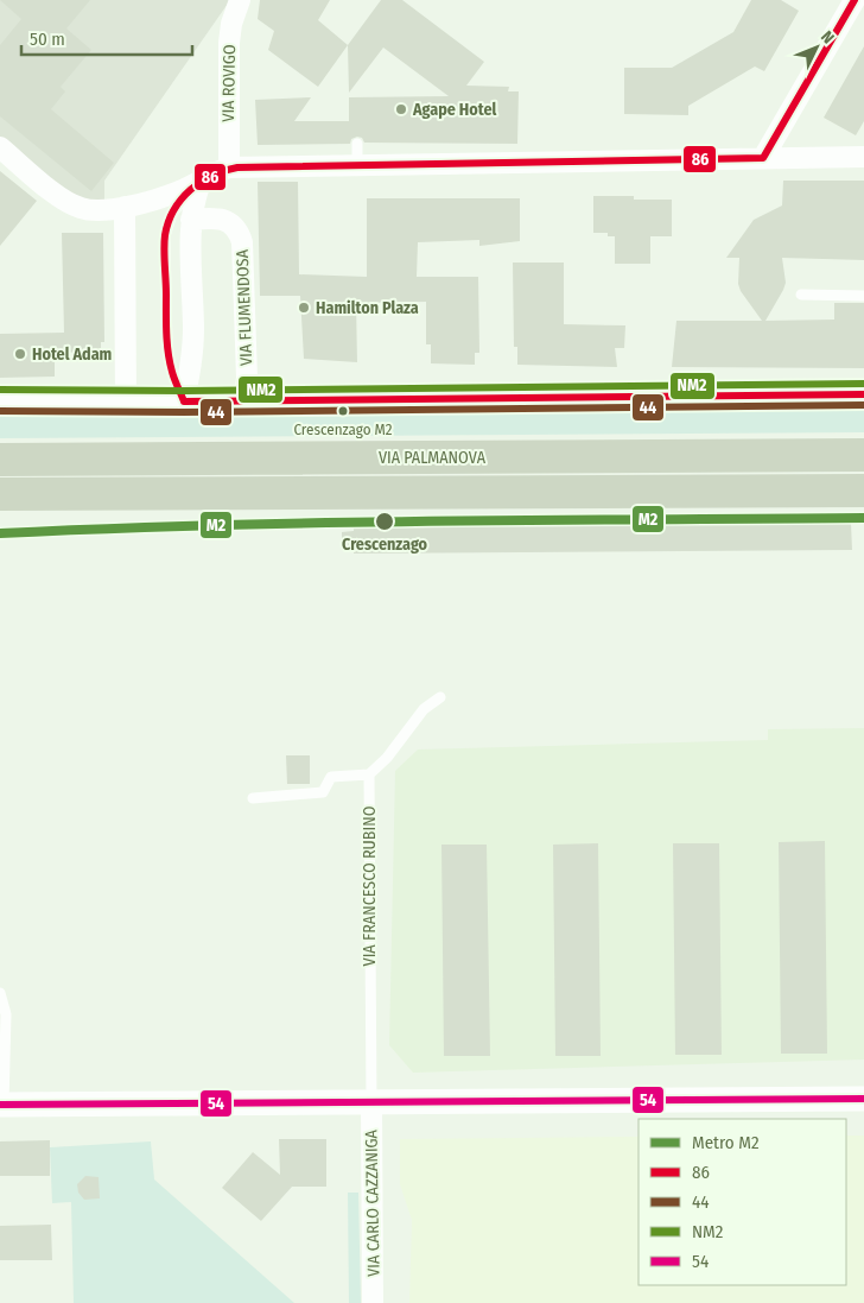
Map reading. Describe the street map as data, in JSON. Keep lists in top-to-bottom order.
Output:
{
  "streets": {
    "highway": ["VIA PALMANOVA"],
    "street": ["VIA ROVIGO", "VIA FLUMENDOSA", "VIA CARLO CAZZANIGA"],
    "lane": ["VIA FRANCESCO RUBINO"]
  },
  "crossings": [
    ["VIA FRANCESCO RUBINO", "VIA CARLO CAZZANIGA"]
  ],
  "places": [
    "Agape Hotel",
    "Hamilton Plaza",
    "Hotel Adam",
    "Crescenzago M2",
    "Crescenzago"
  ],
  "lines": [
    "transit line 86",
    "transit line NM2",
    "transit line 44",
    "metro line M2",
    "transit line 54"
  ],
  "legend": [
    "Metro M2",
    "86",
    "44",
    "NM2",
    "54"
  ],
  "scale_bar": "50 m",
  "north": "top right"
}
